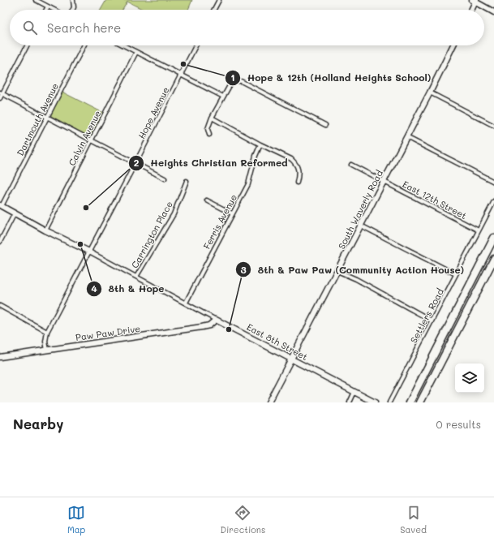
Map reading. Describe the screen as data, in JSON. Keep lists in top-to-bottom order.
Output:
{
  "streets": {
    "street": [
      "Hope Avenue",
      "Dartmouth Avenue",
      "Calvin Avenue",
      "East 12th Street",
      "South Waverly Road",
      "Ferris Avenue",
      "Carrington Place",
      "Settlers Road",
      "Paw Paw Drive",
      "East 8th Street"
    ]
  },
  "crossings": [
    ["Hope Avenue", "Paw Paw Drive"],
    ["Hope Avenue", "East 8th Street"],
    ["Dartmouth Avenue", "East 8th Street"],
    ["Calvin Avenue", "East 8th Street"],
    ["East 12th Street", "South Waverly Road"],
    ["East 12th Street", "Settlers Road"],
    ["South Waverly Road", "East 8th Street"],
    ["Ferris Avenue", "East 8th Street"],
    ["Carrington Place", "East 8th Street"],
    ["Paw Paw Drive", "East 8th Street"]
  ],
  "places": [
    "Hope & 12th (Holland Heights School)",
    "Heights Christian Reformed",
    "8th & Hope",
    "8th & Paw Paw (Community Action House)"
  ],
  "page": {
    "search": "Search here",
    "heading": ["Nearby", "0 results"],
    "nav": ["Map", "Directions", "Saved"]
  }
}
